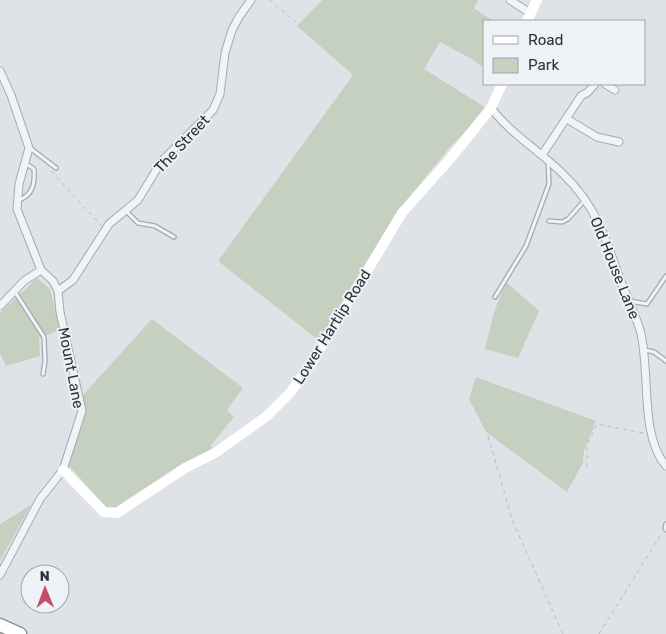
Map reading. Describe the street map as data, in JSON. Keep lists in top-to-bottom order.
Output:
{
  "streets": {
    "street": [
      "The Street",
      "Old House Lane",
      "Lower Hartlip Road",
      "Mount Lane"
    ]
  },
  "crossings": [
    ["The Street", "Mount Lane"],
    ["Old House Lane", "Lower Hartlip Road"],
    ["Lower Hartlip Road", "Mount Lane"]
  ],
  "legend": ["Road", "Park"],
  "north": "top"
}
